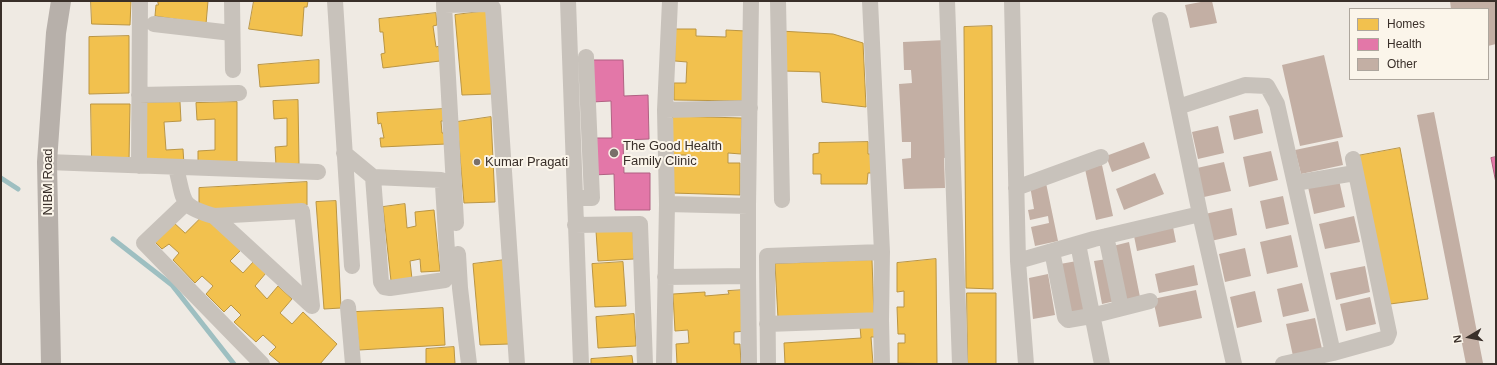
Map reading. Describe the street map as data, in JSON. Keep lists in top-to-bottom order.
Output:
{
  "streets": {
    "main road": ["NIBM Road"]
  },
  "places": ["The Good Health Family Clinic", "Kumar Pragati"],
  "legend": ["Homes", "Health", "Other"],
  "north": "left"
}
